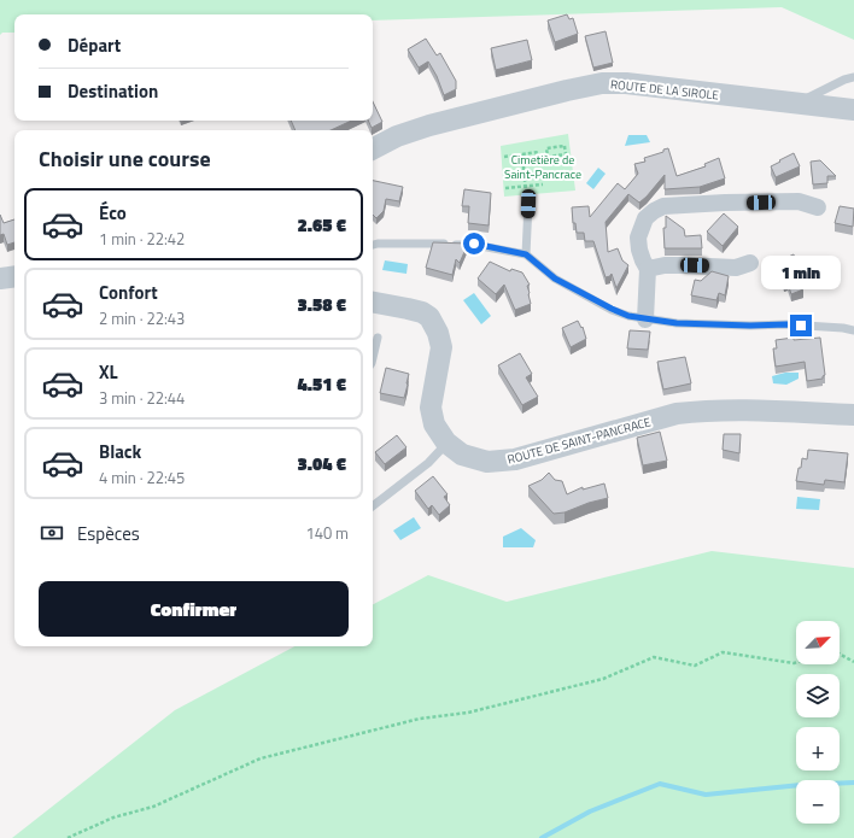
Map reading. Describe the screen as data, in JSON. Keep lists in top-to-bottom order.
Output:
{
  "streets": {
    "street": ["ROUTE DE LA SIROLE", "ROUTE DE SAINT-PANCRACE"]
  },
  "parks": ["Cimetière de Saint-Pancrace"],
  "north": "top right",
  "page": {
    "banner": ["Départ", "Destination"],
    "heading": "Choisir une course",
    "list": [
      {
        "name": "Éco",
        "note": "1 min · 22:42",
        "value": "2.65 €"
      },
      {
        "name": "Confort",
        "note": "2 min · 22:43",
        "value": "3.58 €"
      },
      {
        "name": "XL",
        "note": "3 min · 22:44",
        "value": "4.51 €"
      },
      {
        "name": "Black",
        "note": "4 min · 22:45",
        "value": "3.04 €"
      }
    ],
    "bubble": "1 min",
    "pay": ["Espèces", "140 m"],
    "buttons": "Confirmer",
    "map_buttons": ["+", "−"]
  }
}
